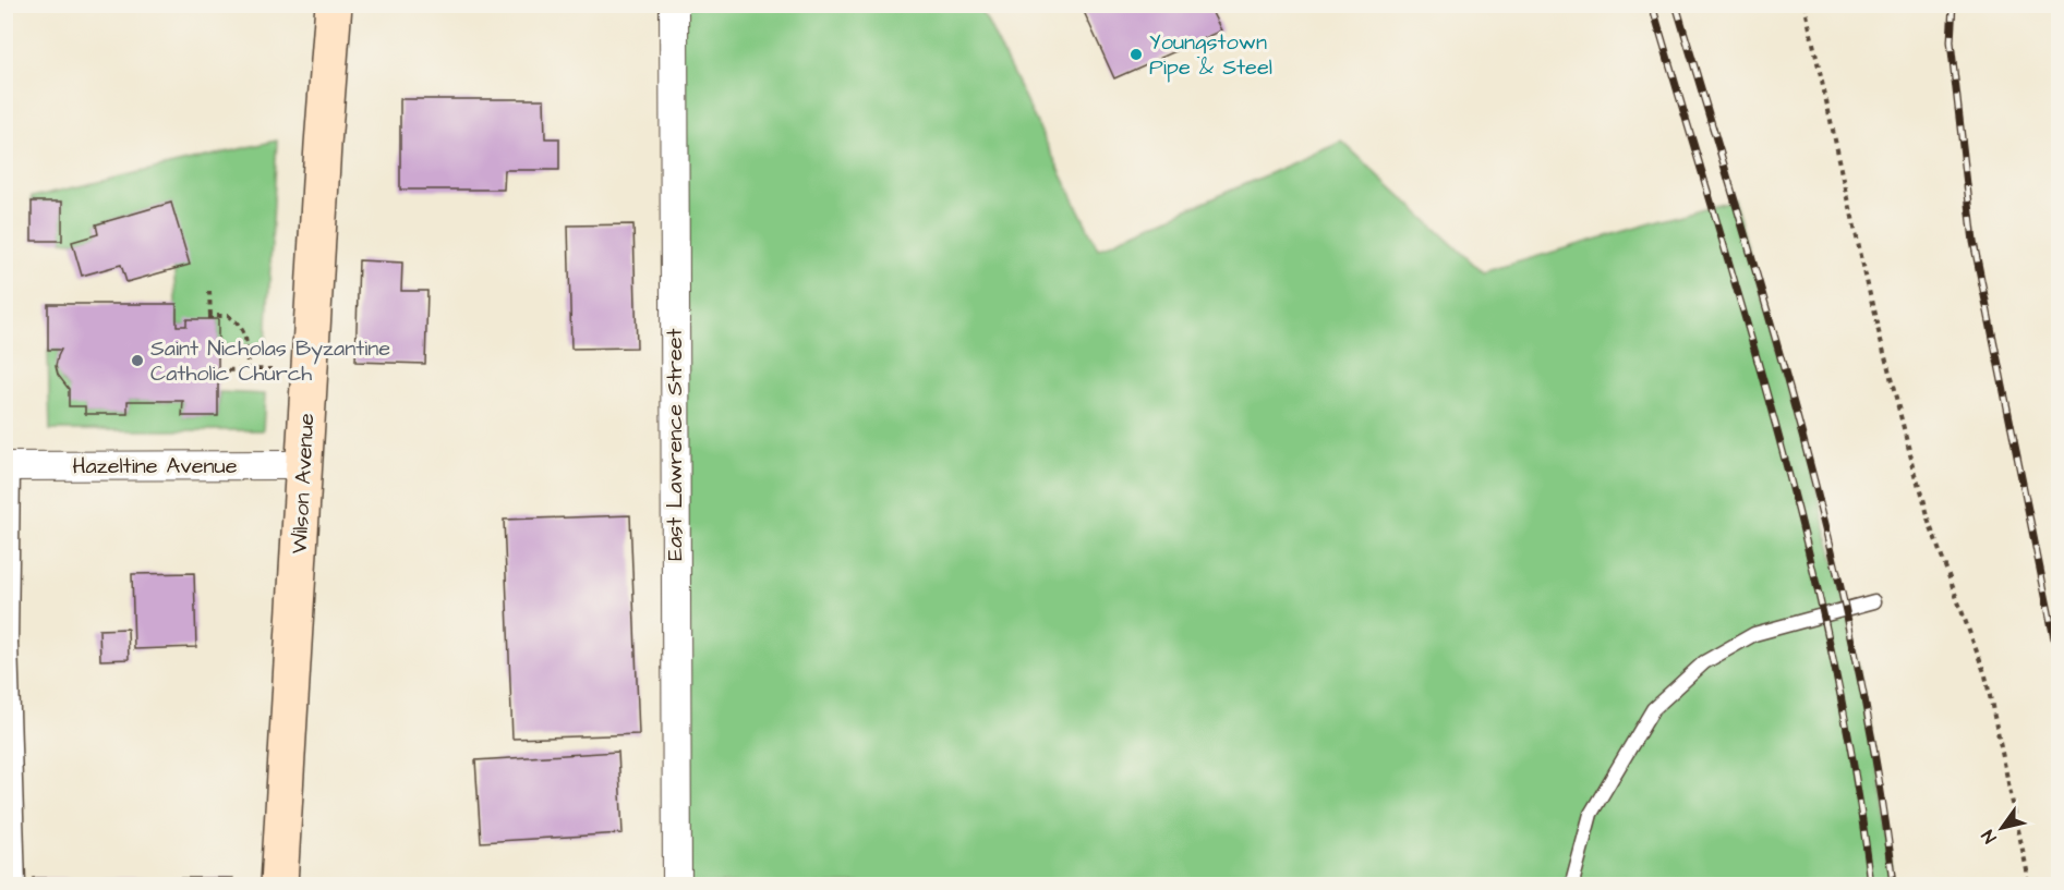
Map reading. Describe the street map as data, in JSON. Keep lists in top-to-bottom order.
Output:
{
  "streets": {
    "main road": ["Wilson Avenue"],
    "street": ["East Lawrence Street", "Hazeltine Avenue"]
  },
  "crossings": [
    ["Hazeltine Avenue", "Wilson Avenue"]
  ],
  "places": ["Youngstown Pipe & Steel", "Saint Nicholas Byzantine Catholic Church"],
  "north": "bottom left"
}
